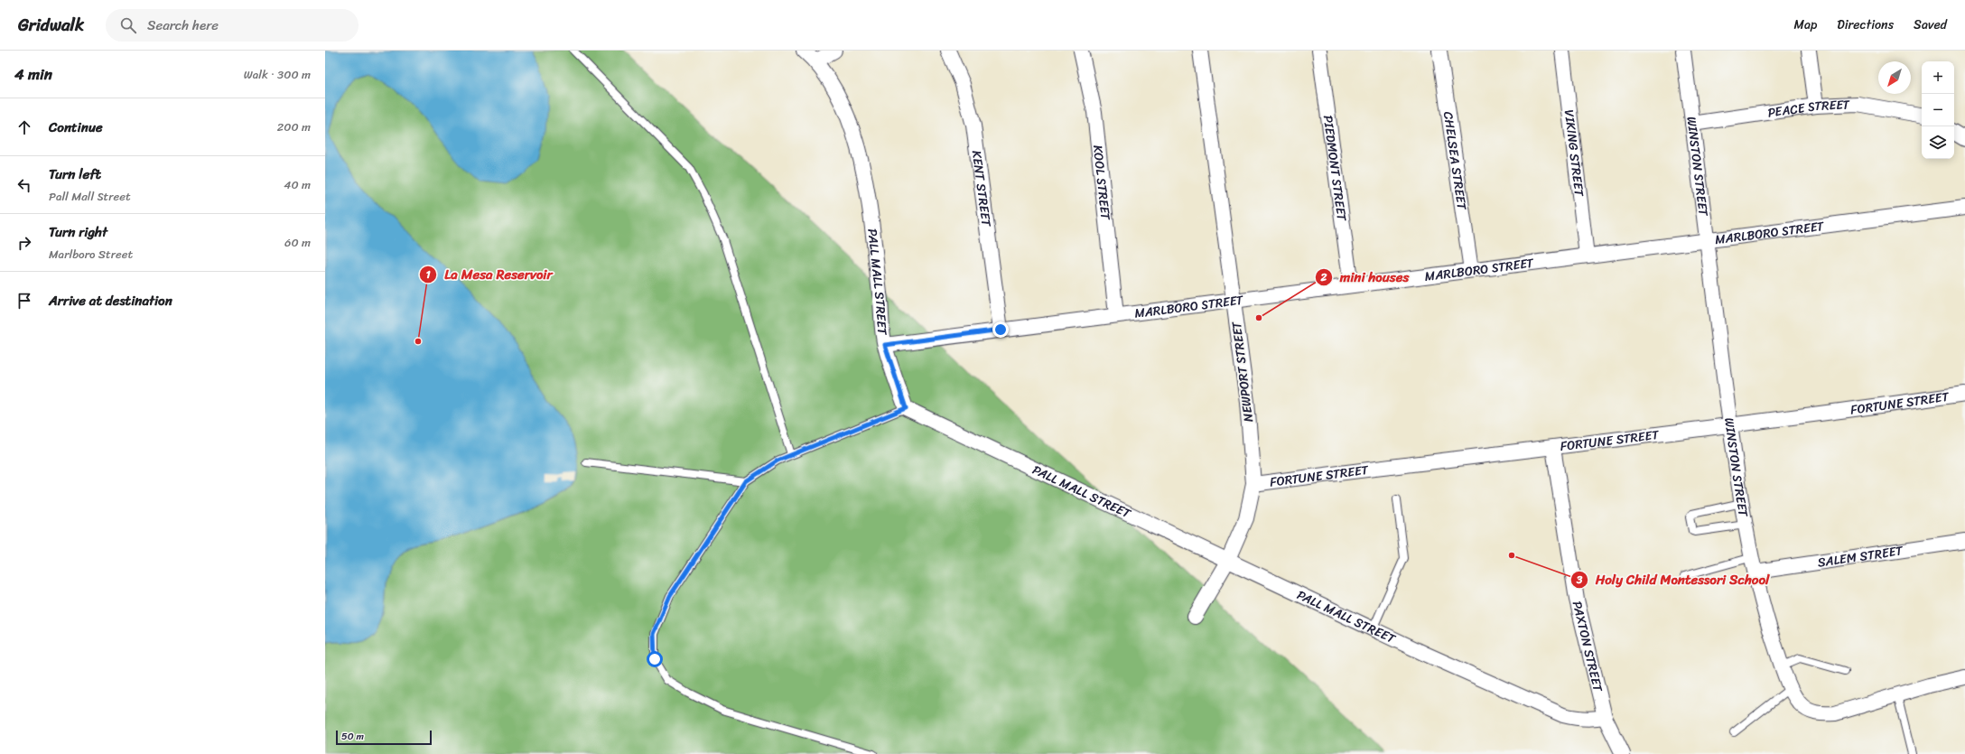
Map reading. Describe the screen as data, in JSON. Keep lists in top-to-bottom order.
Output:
{
  "streets": {
    "street": [
      "PEACE STREET",
      "VIKING STREET",
      "CHELSEA STREET",
      "WINSTON STREET",
      "PIEDMONT STREET",
      "KOOL STREET",
      "KENT STREET",
      "MARLBORO STREET",
      "PALL MALL STREET",
      "NEWPORT STREET",
      "FORTUNE STREET",
      "SALEM STREET",
      "PAXTON STREET"
    ]
  },
  "crossings": [
    ["PEACE STREET", "WINSTON STREET"],
    ["VIKING STREET", "MARLBORO STREET"],
    ["CHELSEA STREET", "MARLBORO STREET"],
    ["WINSTON STREET", "MARLBORO STREET"],
    ["WINSTON STREET", "FORTUNE STREET"],
    ["WINSTON STREET", "SALEM STREET"],
    ["PIEDMONT STREET", "MARLBORO STREET"],
    ["KOOL STREET", "MARLBORO STREET"],
    ["KENT STREET", "MARLBORO STREET"],
    ["MARLBORO STREET", "PALL MALL STREET"],
    ["MARLBORO STREET", "NEWPORT STREET"],
    ["PALL MALL STREET", "NEWPORT STREET"],
    ["PALL MALL STREET", "PAXTON STREET"],
    ["NEWPORT STREET", "FORTUNE STREET"],
    ["FORTUNE STREET", "PAXTON STREET"]
  ],
  "places": ["mini houses", "La Mesa Reservoir", "Holy Child Montessori School"],
  "scale_bar": "50 m",
  "north": "bottom left",
  "page": {
    "header": "Gridwalk",
    "search": "Search here",
    "nav": ["Map", "Directions", "Saved"],
    "heading": ["4 min", "Walk · 300 m"],
    "map_buttons": ["+", "−"],
    "list": [
      ["Continue", "200 m"],
      ["Turn left", "Pall Mall Street", "40 m"],
      ["Turn right", "Marlboro Street", "60 m"],
      "Arrive at destination"
    ],
    "scale": "50 m"
  }
}
